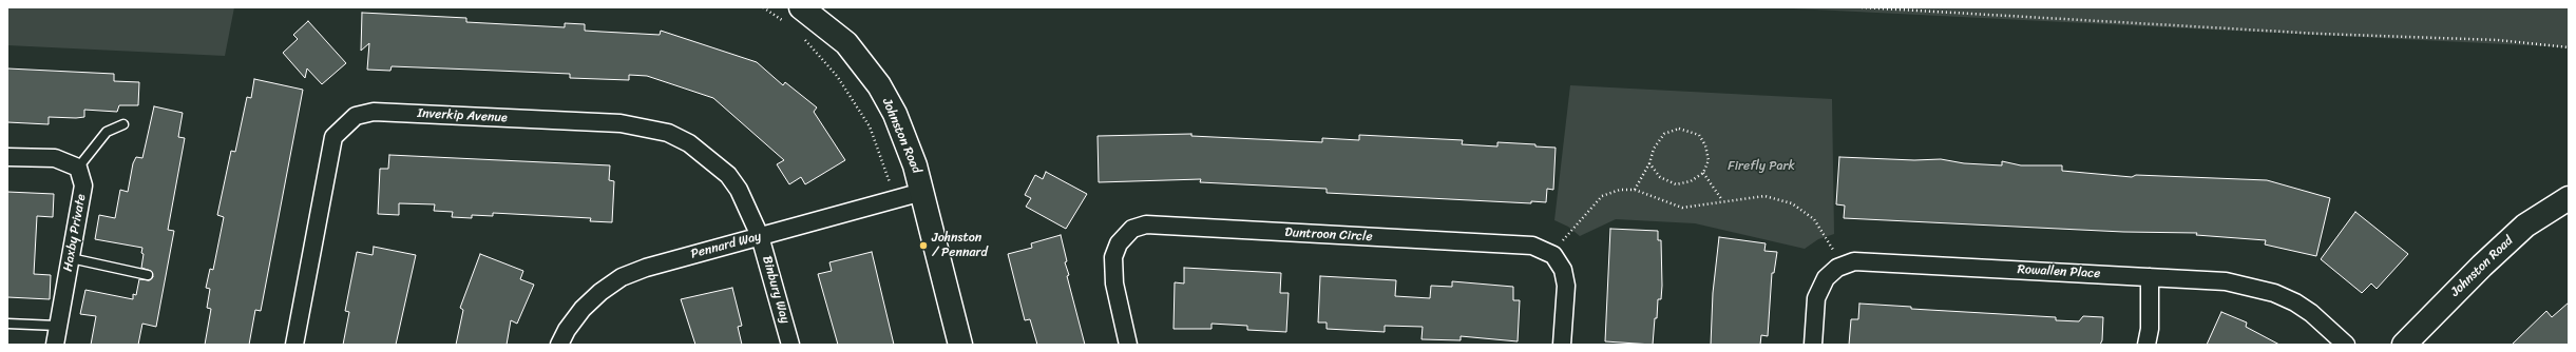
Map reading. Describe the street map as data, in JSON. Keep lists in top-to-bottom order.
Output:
{
  "streets": {
    "street": [
      "Inverkip Avenue",
      "Johnston Road",
      "Haxby Private",
      "Duntroon Circle",
      "Pennard Way",
      "Rowallen Place",
      "Binbury Way"
    ]
  },
  "crossings": [
    ["Inverkip Avenue", "Pennard Way"],
    ["Inverkip Avenue", "Binbury Way"],
    ["Johnston Road", "Pennard Way"],
    ["Pennard Way", "Binbury Way"]
  ],
  "parks": ["Firefly Park"],
  "places": ["Johnston / Pennard"]
}
